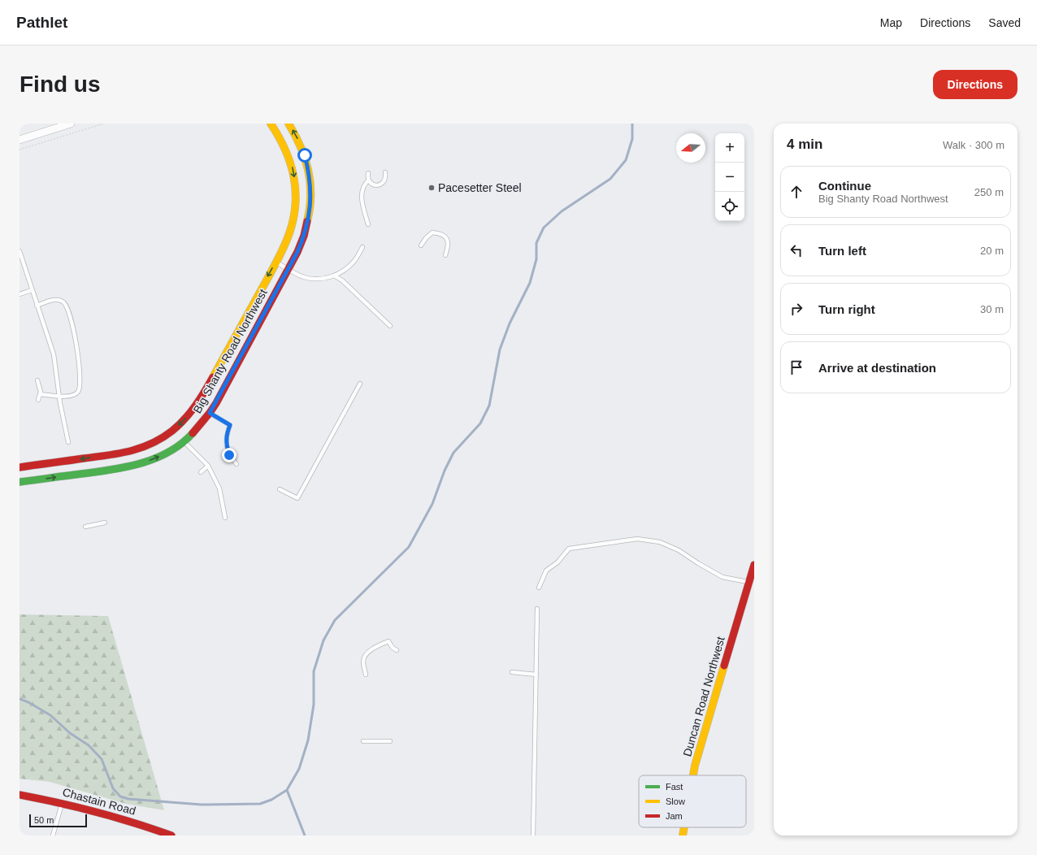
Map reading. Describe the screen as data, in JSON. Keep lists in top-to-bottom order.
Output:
{
  "streets": {
    "street": ["Big Shanty Road Northwest", "Duncan Road Northwest", "Chastain Road"]
  },
  "places": ["Pacesetter Steel"],
  "legend": ["Fast", "Slow", "Jam"],
  "scale_bar": "50 m",
  "north": "left",
  "page": {
    "header": "Pathlet",
    "nav": ["Map", "Directions", "Saved"],
    "buttons": "Directions",
    "title": "Find us",
    "heading": ["4 min", "Walk · 300 m"],
    "map_buttons": ["+", "−"],
    "list": [
      ["Continue", "Big Shanty Road Northwest", "250 m"],
      ["Turn left", "20 m"],
      ["Turn right", "30 m"],
      "Arrive at destination"
    ],
    "scale": "50 m"
  }
}
